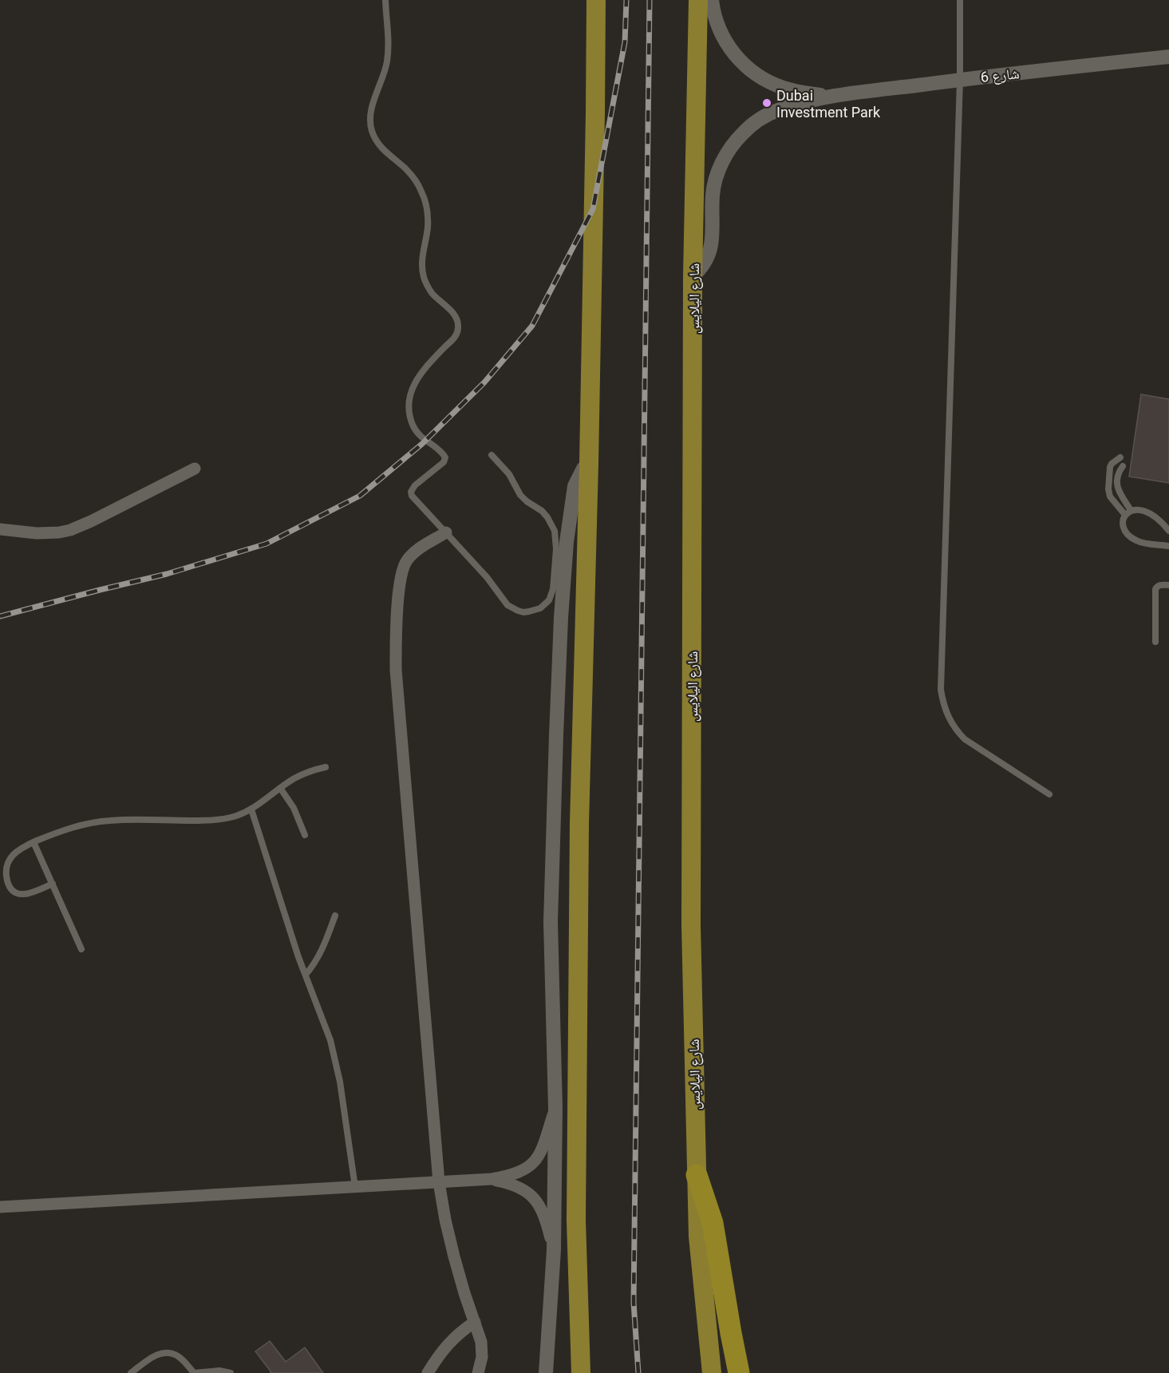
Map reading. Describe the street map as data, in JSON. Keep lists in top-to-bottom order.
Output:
{
  "streets": {
    "highway": ["شارع اليلايس"],
    "street": ["شارع 6"]
  },
  "places": ["Dubai Investment Park"]
}
